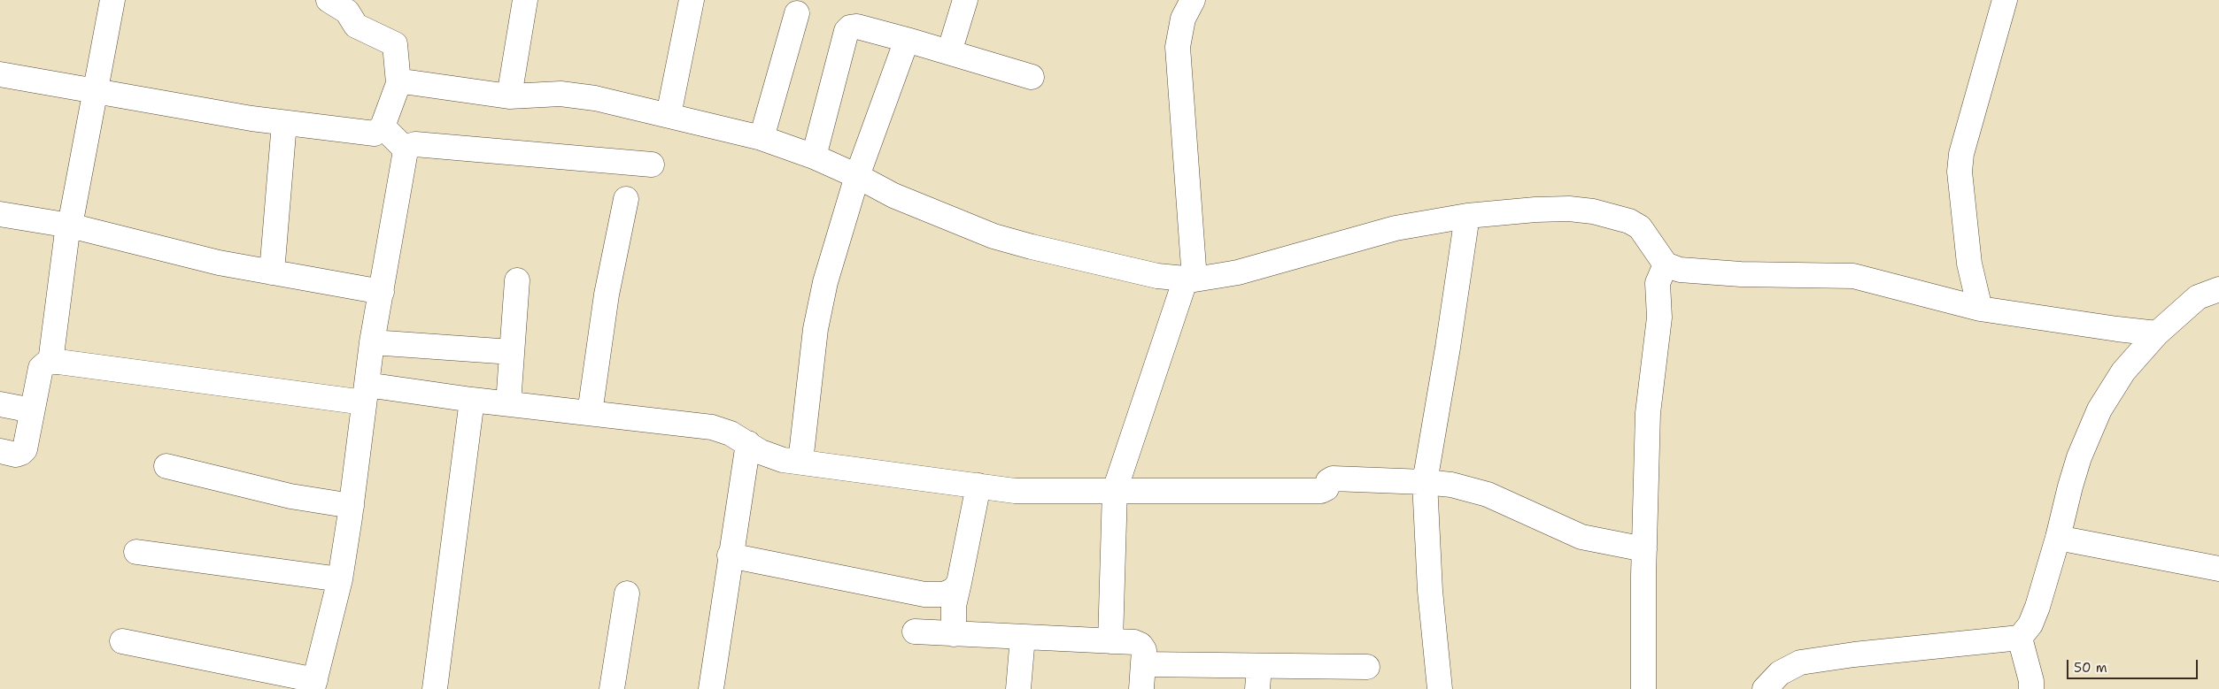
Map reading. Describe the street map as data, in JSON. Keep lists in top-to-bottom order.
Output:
{
  "scale_bar": "50 m"
}
